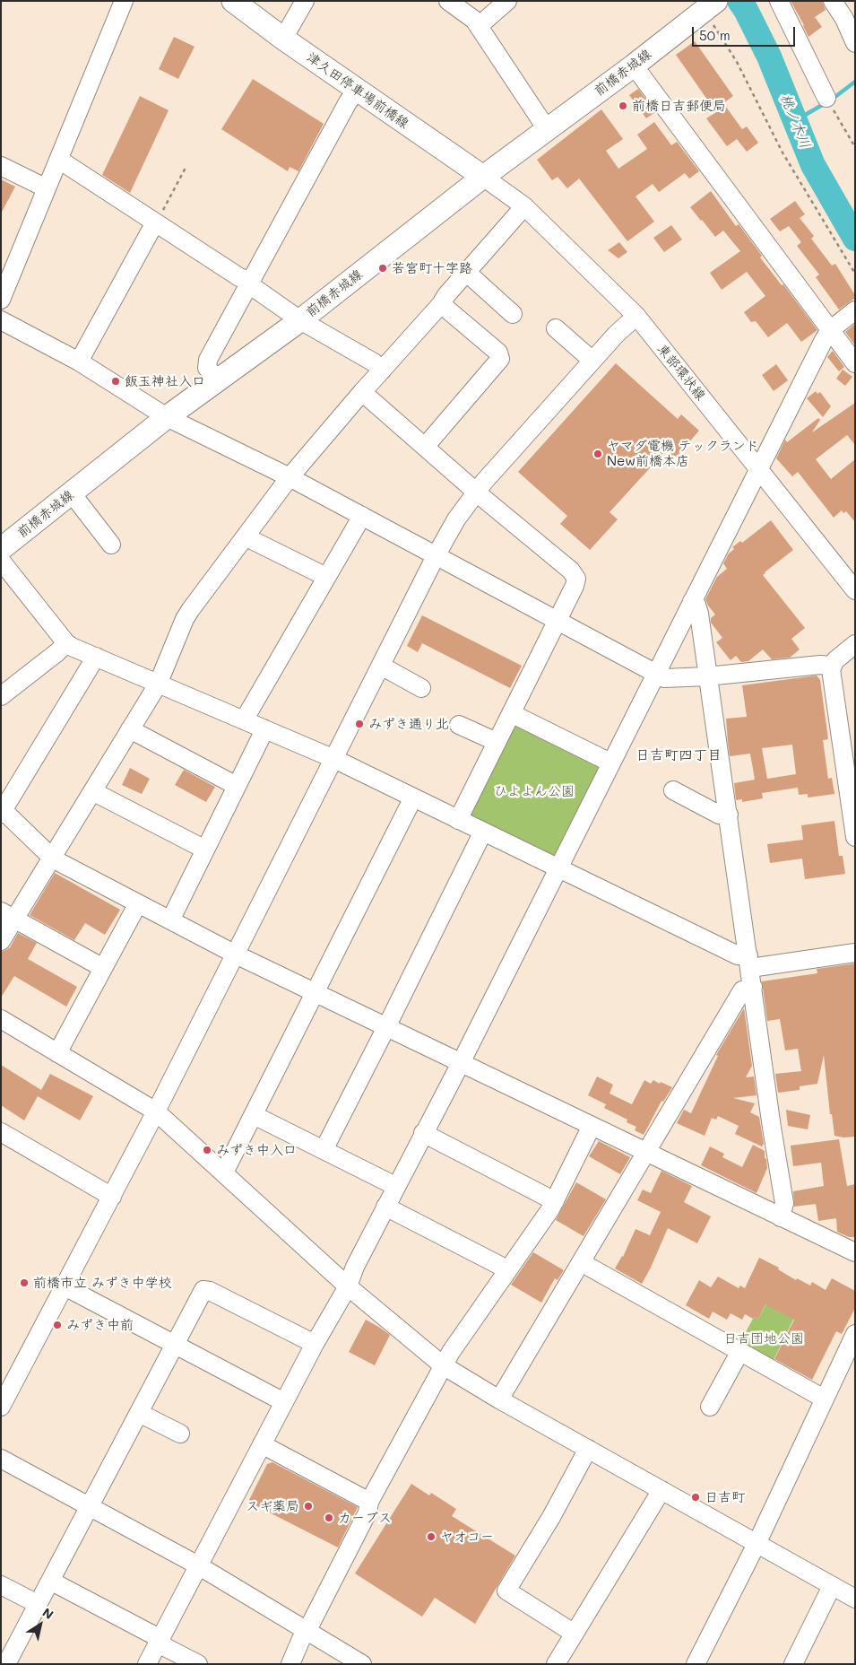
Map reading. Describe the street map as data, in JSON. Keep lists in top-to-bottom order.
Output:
{
  "streets": {
    "main road": ["前橋赤城線", "津久田停車場前橋線"],
    "street": ["東部環状線"]
  },
  "crossings": [
    ["前橋赤城線", "津久田停車場前橋線"],
    ["前橋赤城線", "東部環状線"],
    ["津久田停車場前橋線", "東部環状線"]
  ],
  "districts": ["日吉町四丁目"],
  "water": ["桃ノ木川"],
  "parks": ["ひよよん公園", "日吉団地公園"],
  "places": [
    "前橋日吉郵便局",
    "若宮町十字路",
    "飯玉神社入口",
    "ヤマダ電機 テックランド New前橋本店",
    "みずき通り北",
    "みずき中入口",
    "前橋市立 みずき中学校",
    "みずき中前",
    "日吉町",
    "スギ薬局",
    "カーブス",
    "ヤオコー"
  ],
  "scale_bar": "50 m",
  "north": "top right"
}
